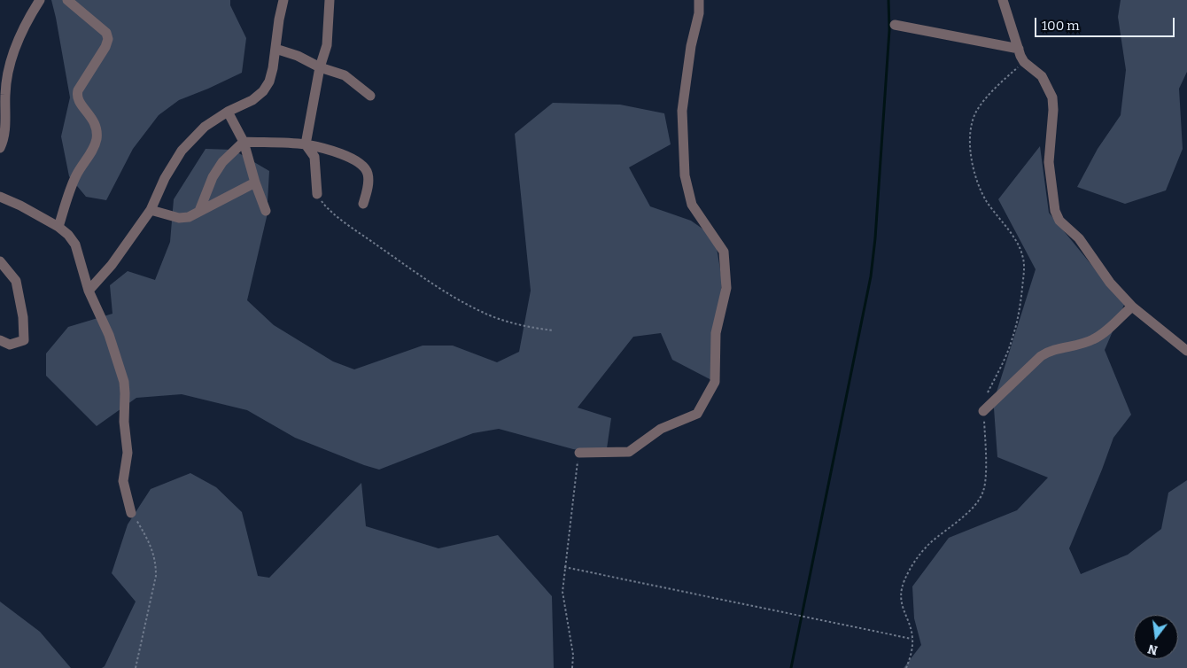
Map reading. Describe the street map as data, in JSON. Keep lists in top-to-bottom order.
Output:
{
  "scale_bar": "100 m",
  "north": "bottom"
}
